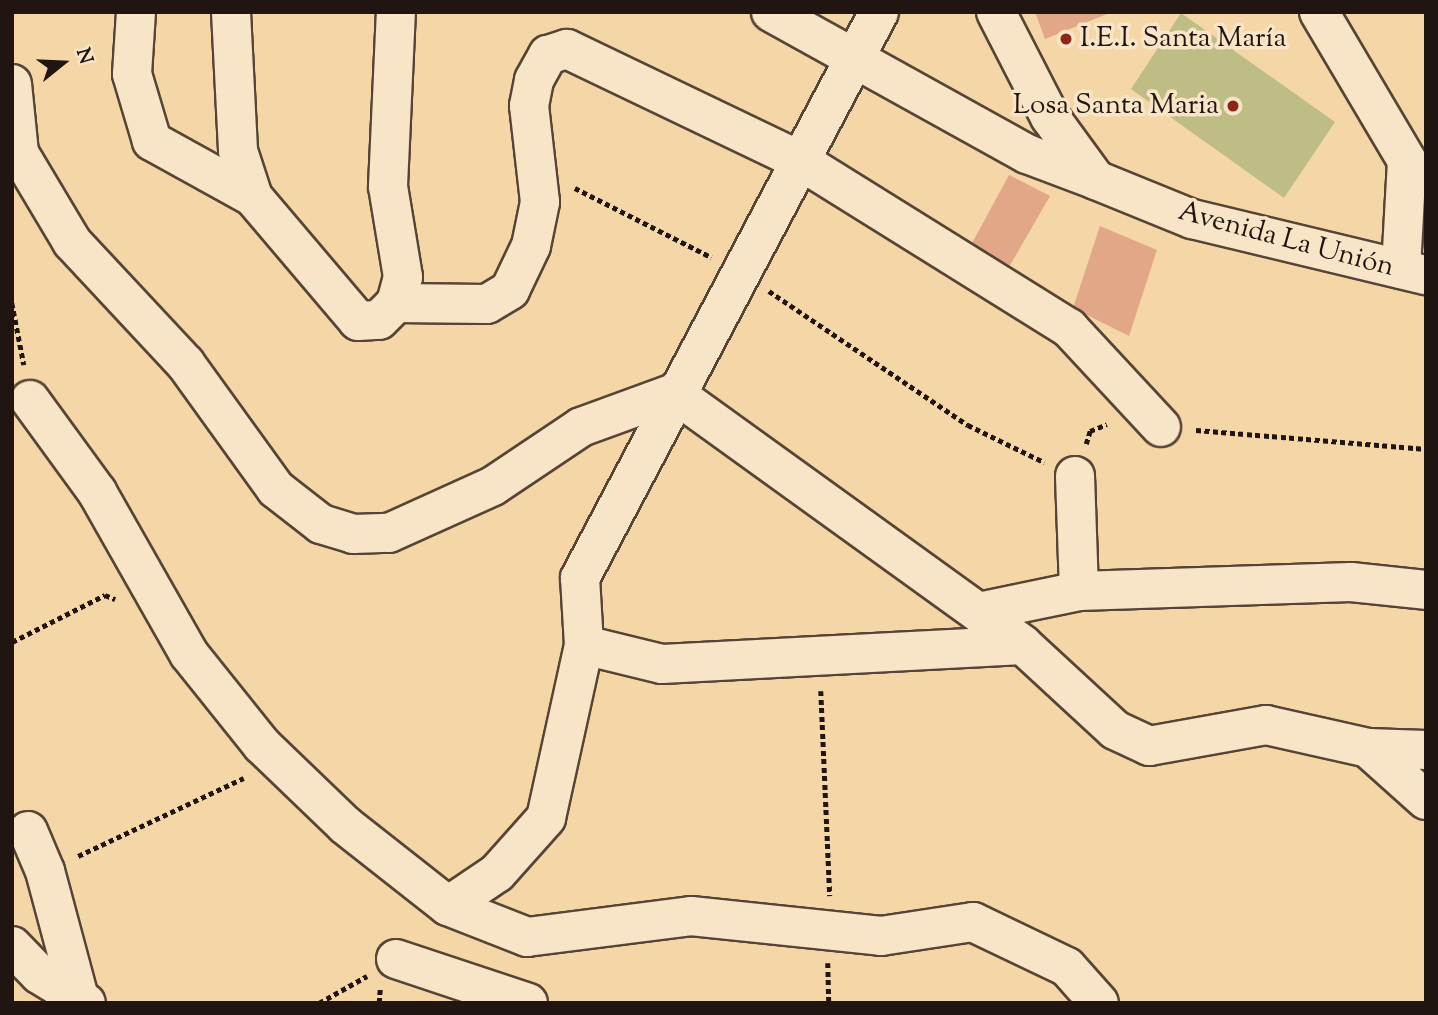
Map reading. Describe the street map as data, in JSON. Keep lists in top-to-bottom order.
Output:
{
  "streets": {
    "street": ["Avenida La Unión"]
  },
  "places": ["I.E.I. Santa María", "Losa Santa Maria"],
  "north": "right"
}
